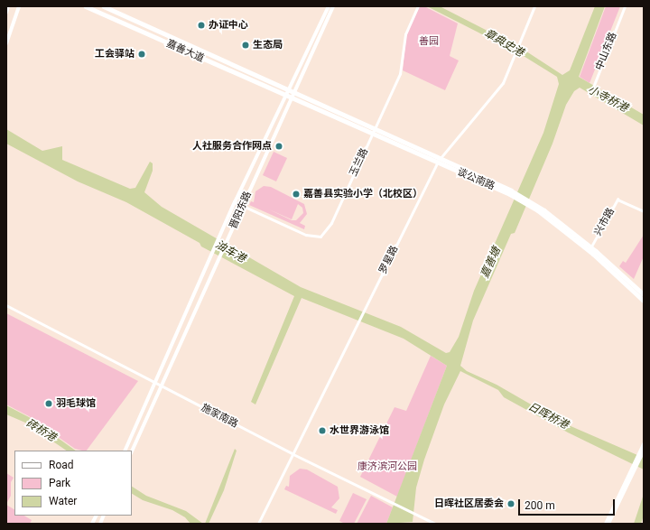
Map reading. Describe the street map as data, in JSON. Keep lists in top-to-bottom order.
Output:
{
  "streets": {
    "main road": ["嘉善大道", "谈公南路", "晋阳东路"],
    "street": [
      "中山东路",
      "玉兰路",
      "兴市路",
      "罗星路",
      "施家南路"
    ]
  },
  "crossings": [
    ["嘉善大道", "谈公南路"],
    ["嘉善大道", "晋阳东路"],
    ["玉兰路", "谈公南路"],
    ["玉兰路", "晋阳东路"],
    ["谈公南路", "晋阳东路"],
    ["谈公南路", "兴市路"],
    ["谈公南路", "罗星路"],
    ["晋阳东路", "施家南路"],
    ["罗星路", "施家南路"]
  ],
  "water": [
    "章典史港",
    "小寺桥港",
    "油车港",
    "嘉善塘",
    "日晖桥港",
    "砖桥港"
  ],
  "parks": ["善园", "康济滨河公园"],
  "places": [
    "办证中心",
    "生态局",
    "工会驿站",
    "人社服务合作网点",
    "嘉善县实验小学（北校区）",
    "羽毛球馆",
    "水世界游泳馆",
    "日晖社区居委会"
  ],
  "legend": ["Road", "Park", "Water"],
  "scale_bar": "200 m"
}
